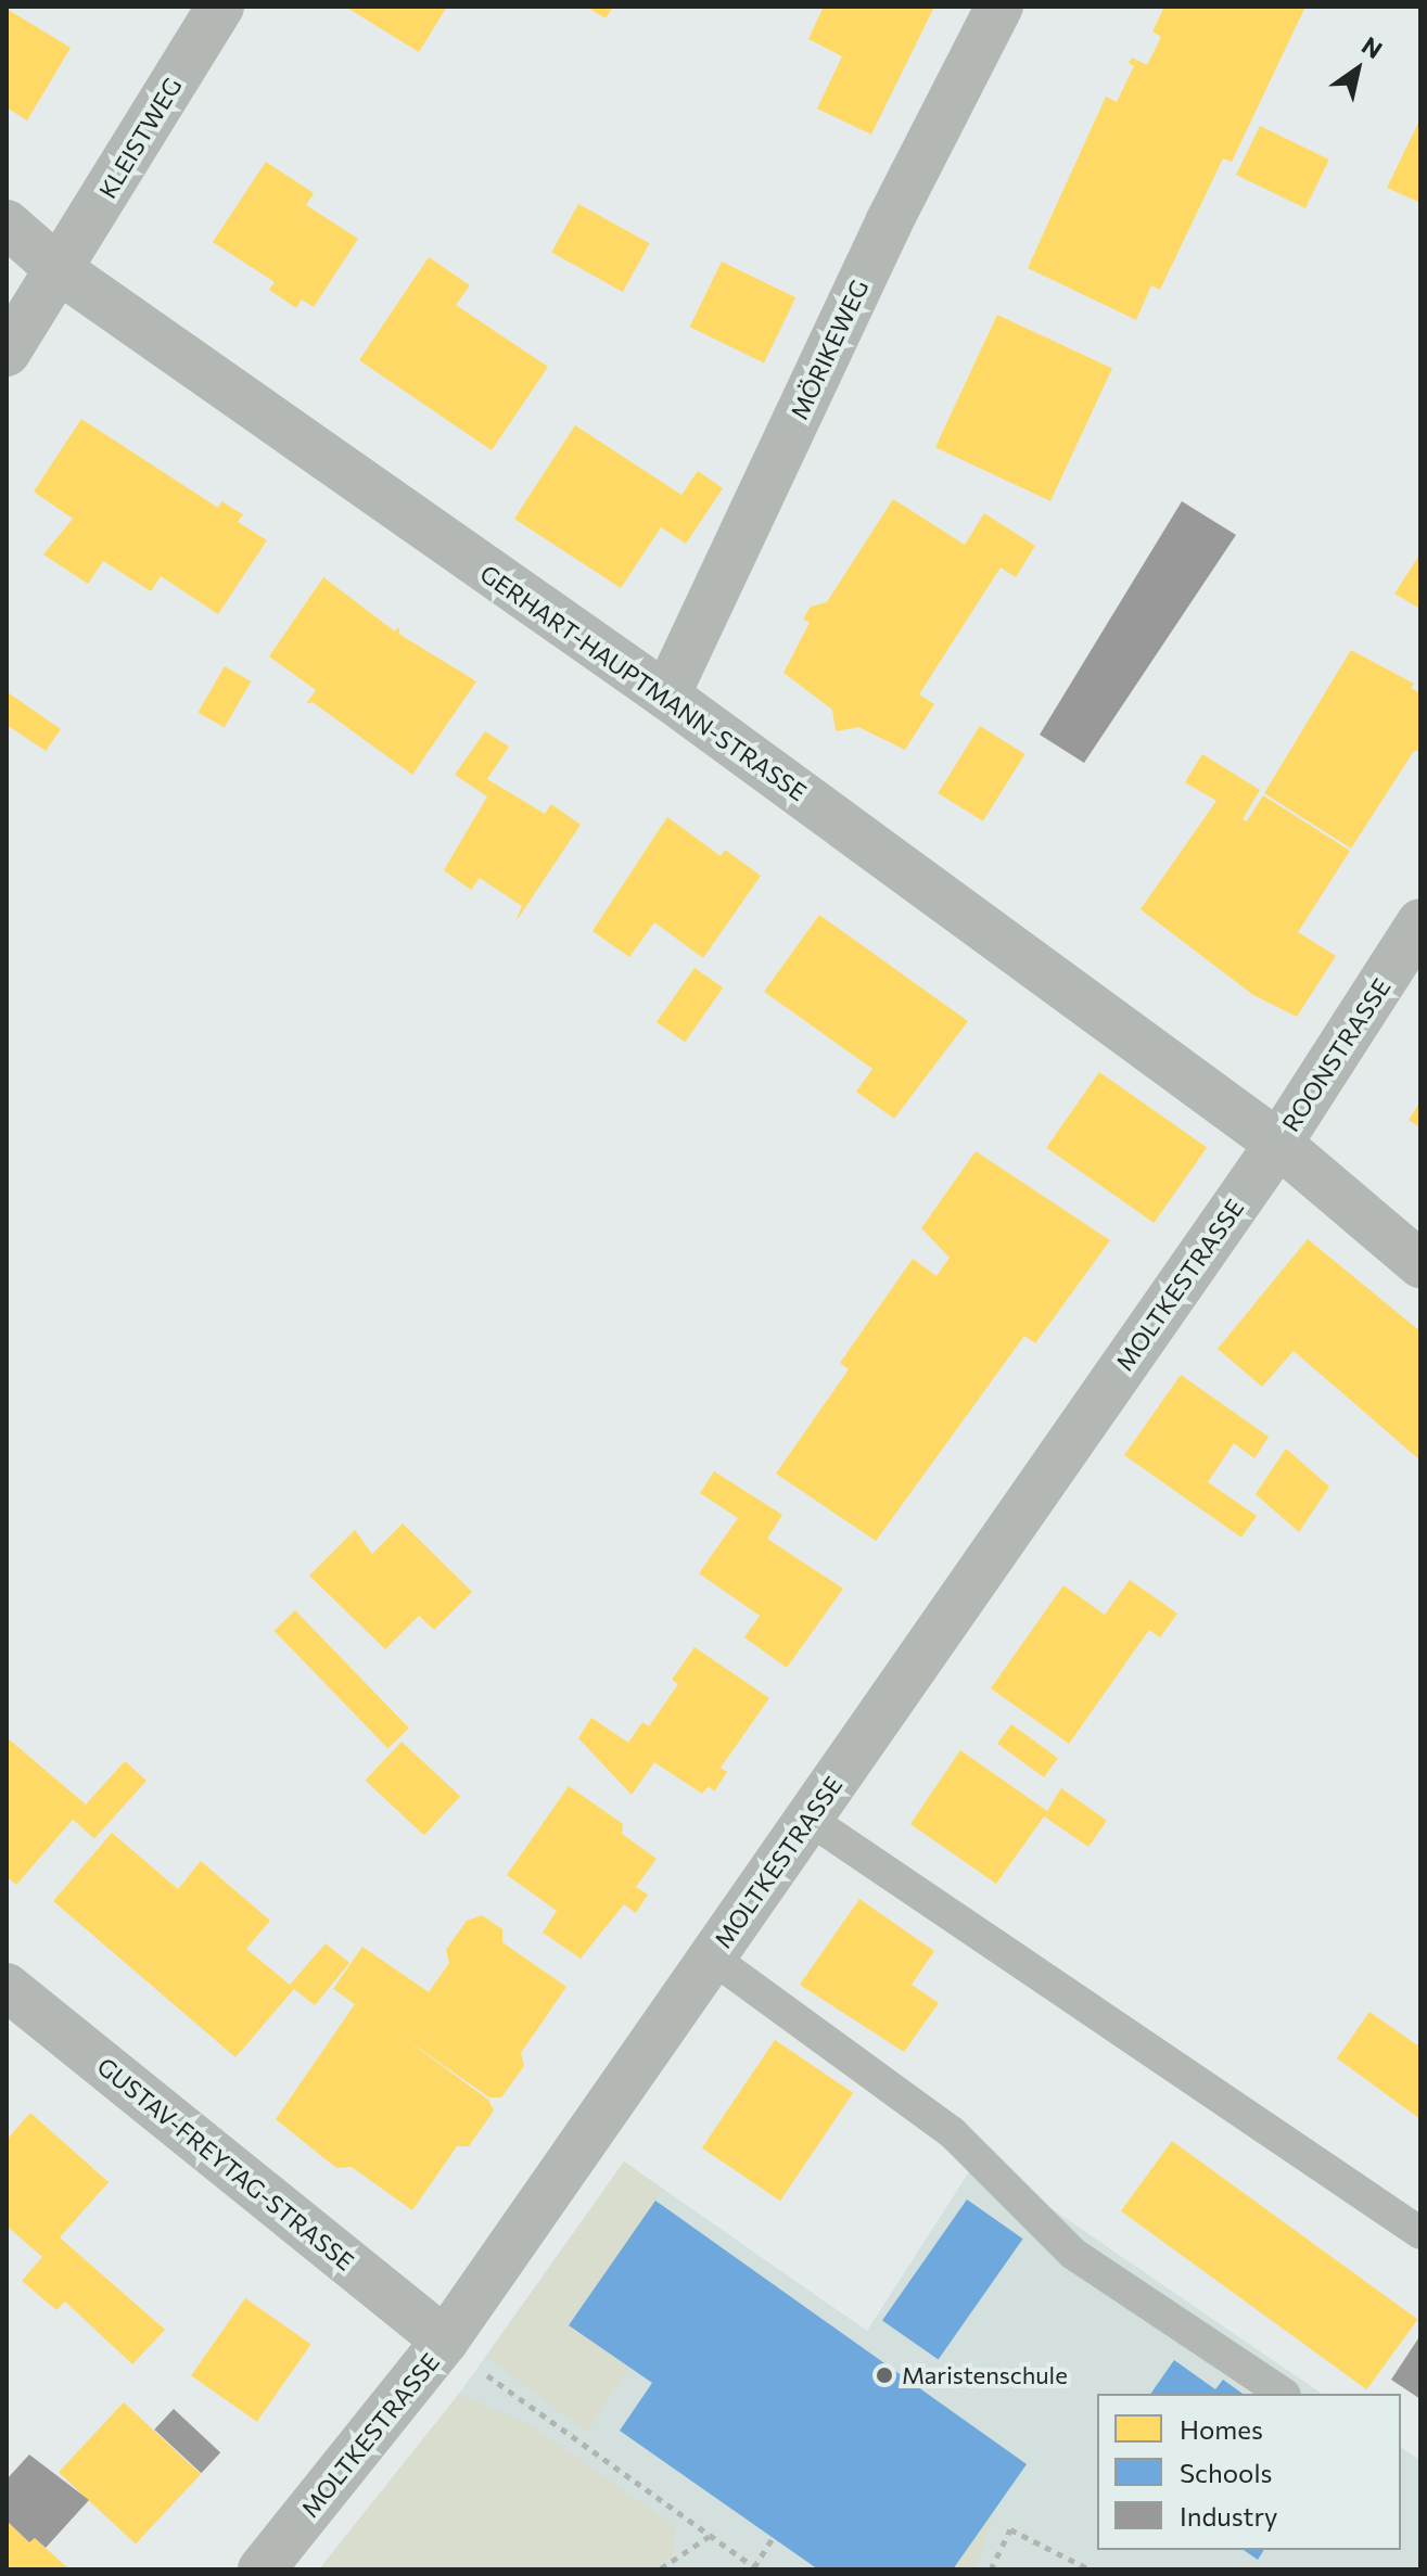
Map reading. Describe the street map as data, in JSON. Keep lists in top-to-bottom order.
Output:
{
  "streets": {
    "street": [
      "KLEISTWEG",
      "MÖRIKEWEG",
      "GERHART-HAUPTMANN-STRASSE",
      "ROONSTRASSE",
      "MOLTKESTRASSE",
      "GUSTAV-FREYTAG-STRASSE"
    ]
  },
  "crossings": [
    ["KLEISTWEG", "GERHART-HAUPTMANN-STRASSE"],
    ["MÖRIKEWEG", "GERHART-HAUPTMANN-STRASSE"],
    ["GERHART-HAUPTMANN-STRASSE", "ROONSTRASSE"],
    ["GERHART-HAUPTMANN-STRASSE", "MOLTKESTRASSE"],
    ["ROONSTRASSE", "MOLTKESTRASSE"],
    ["MOLTKESTRASSE", "GUSTAV-FREYTAG-STRASSE"]
  ],
  "places": ["Maristenschule"],
  "legend": ["Homes", "Schools", "Industry"],
  "north": "top right"
}
